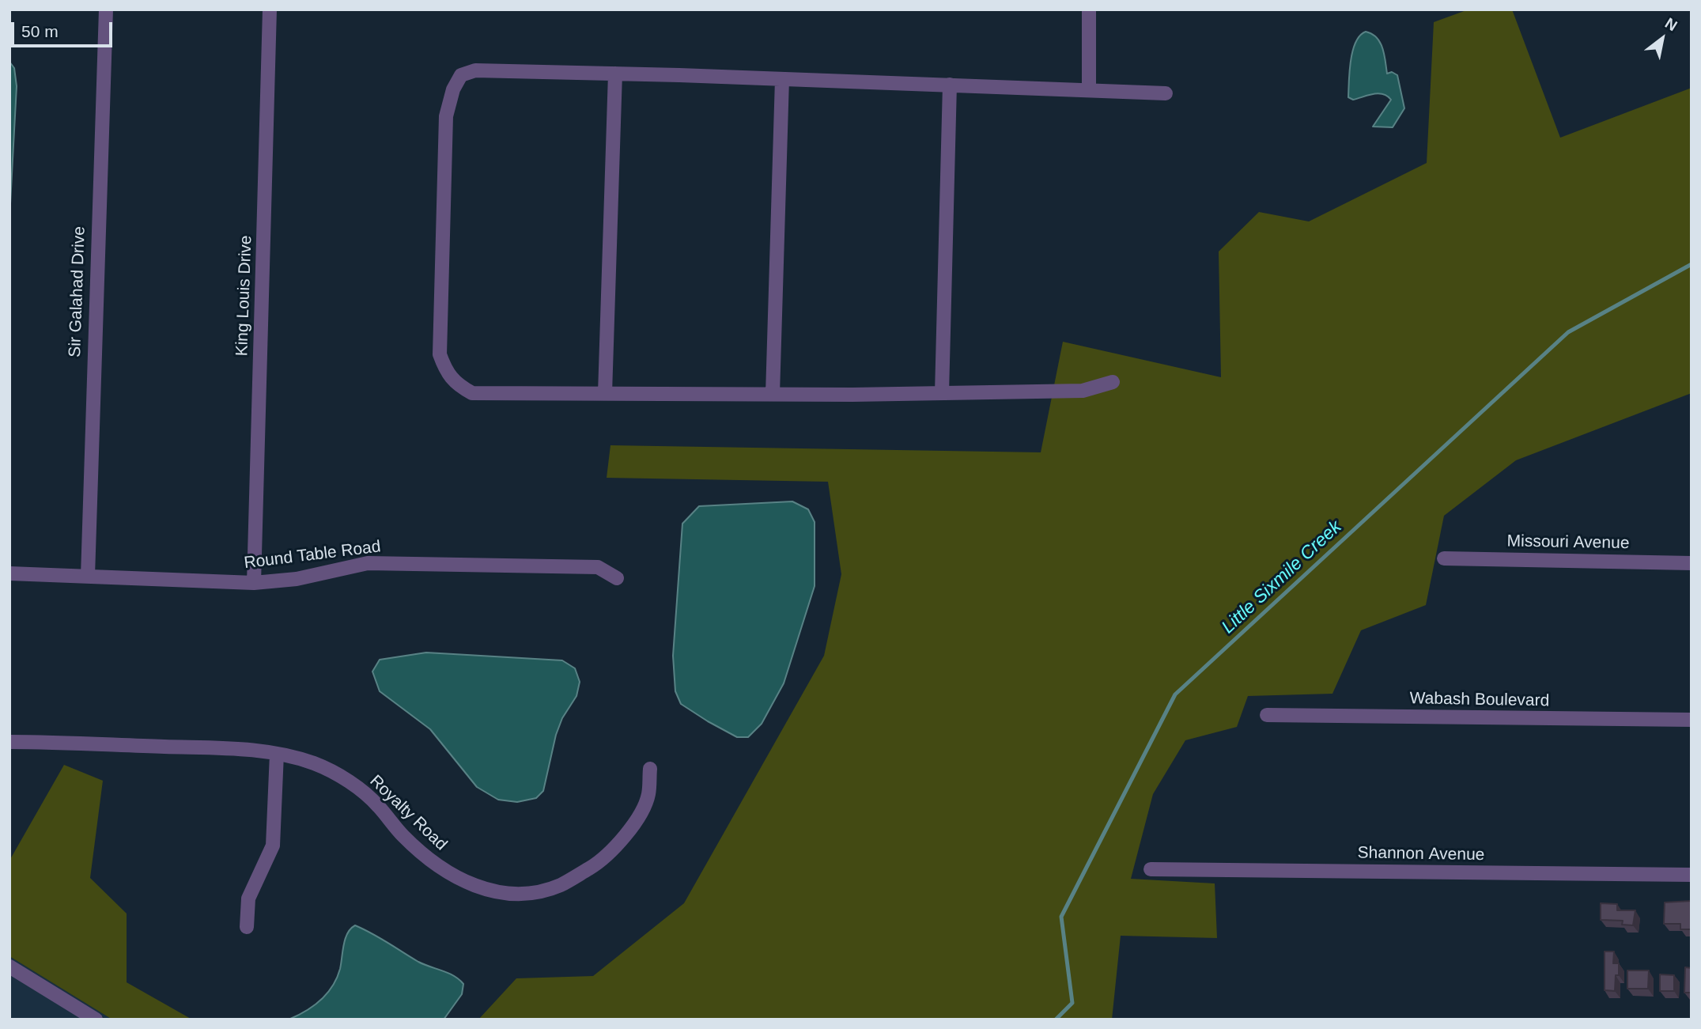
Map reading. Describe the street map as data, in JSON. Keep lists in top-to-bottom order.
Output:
{
  "streets": {
    "street": [
      "Sir Galahad Drive",
      "King Louis Drive",
      "Missouri Avenue",
      "Round Table Road",
      "Wabash Boulevard",
      "Royalty Road",
      "Shannon Avenue"
    ]
  },
  "crossings": [
    ["Sir Galahad Drive", "Round Table Road"],
    ["King Louis Drive", "Round Table Road"]
  ],
  "water": ["Little Sixmile Creek"],
  "scale_bar": "50 m",
  "north": "top right"
}
